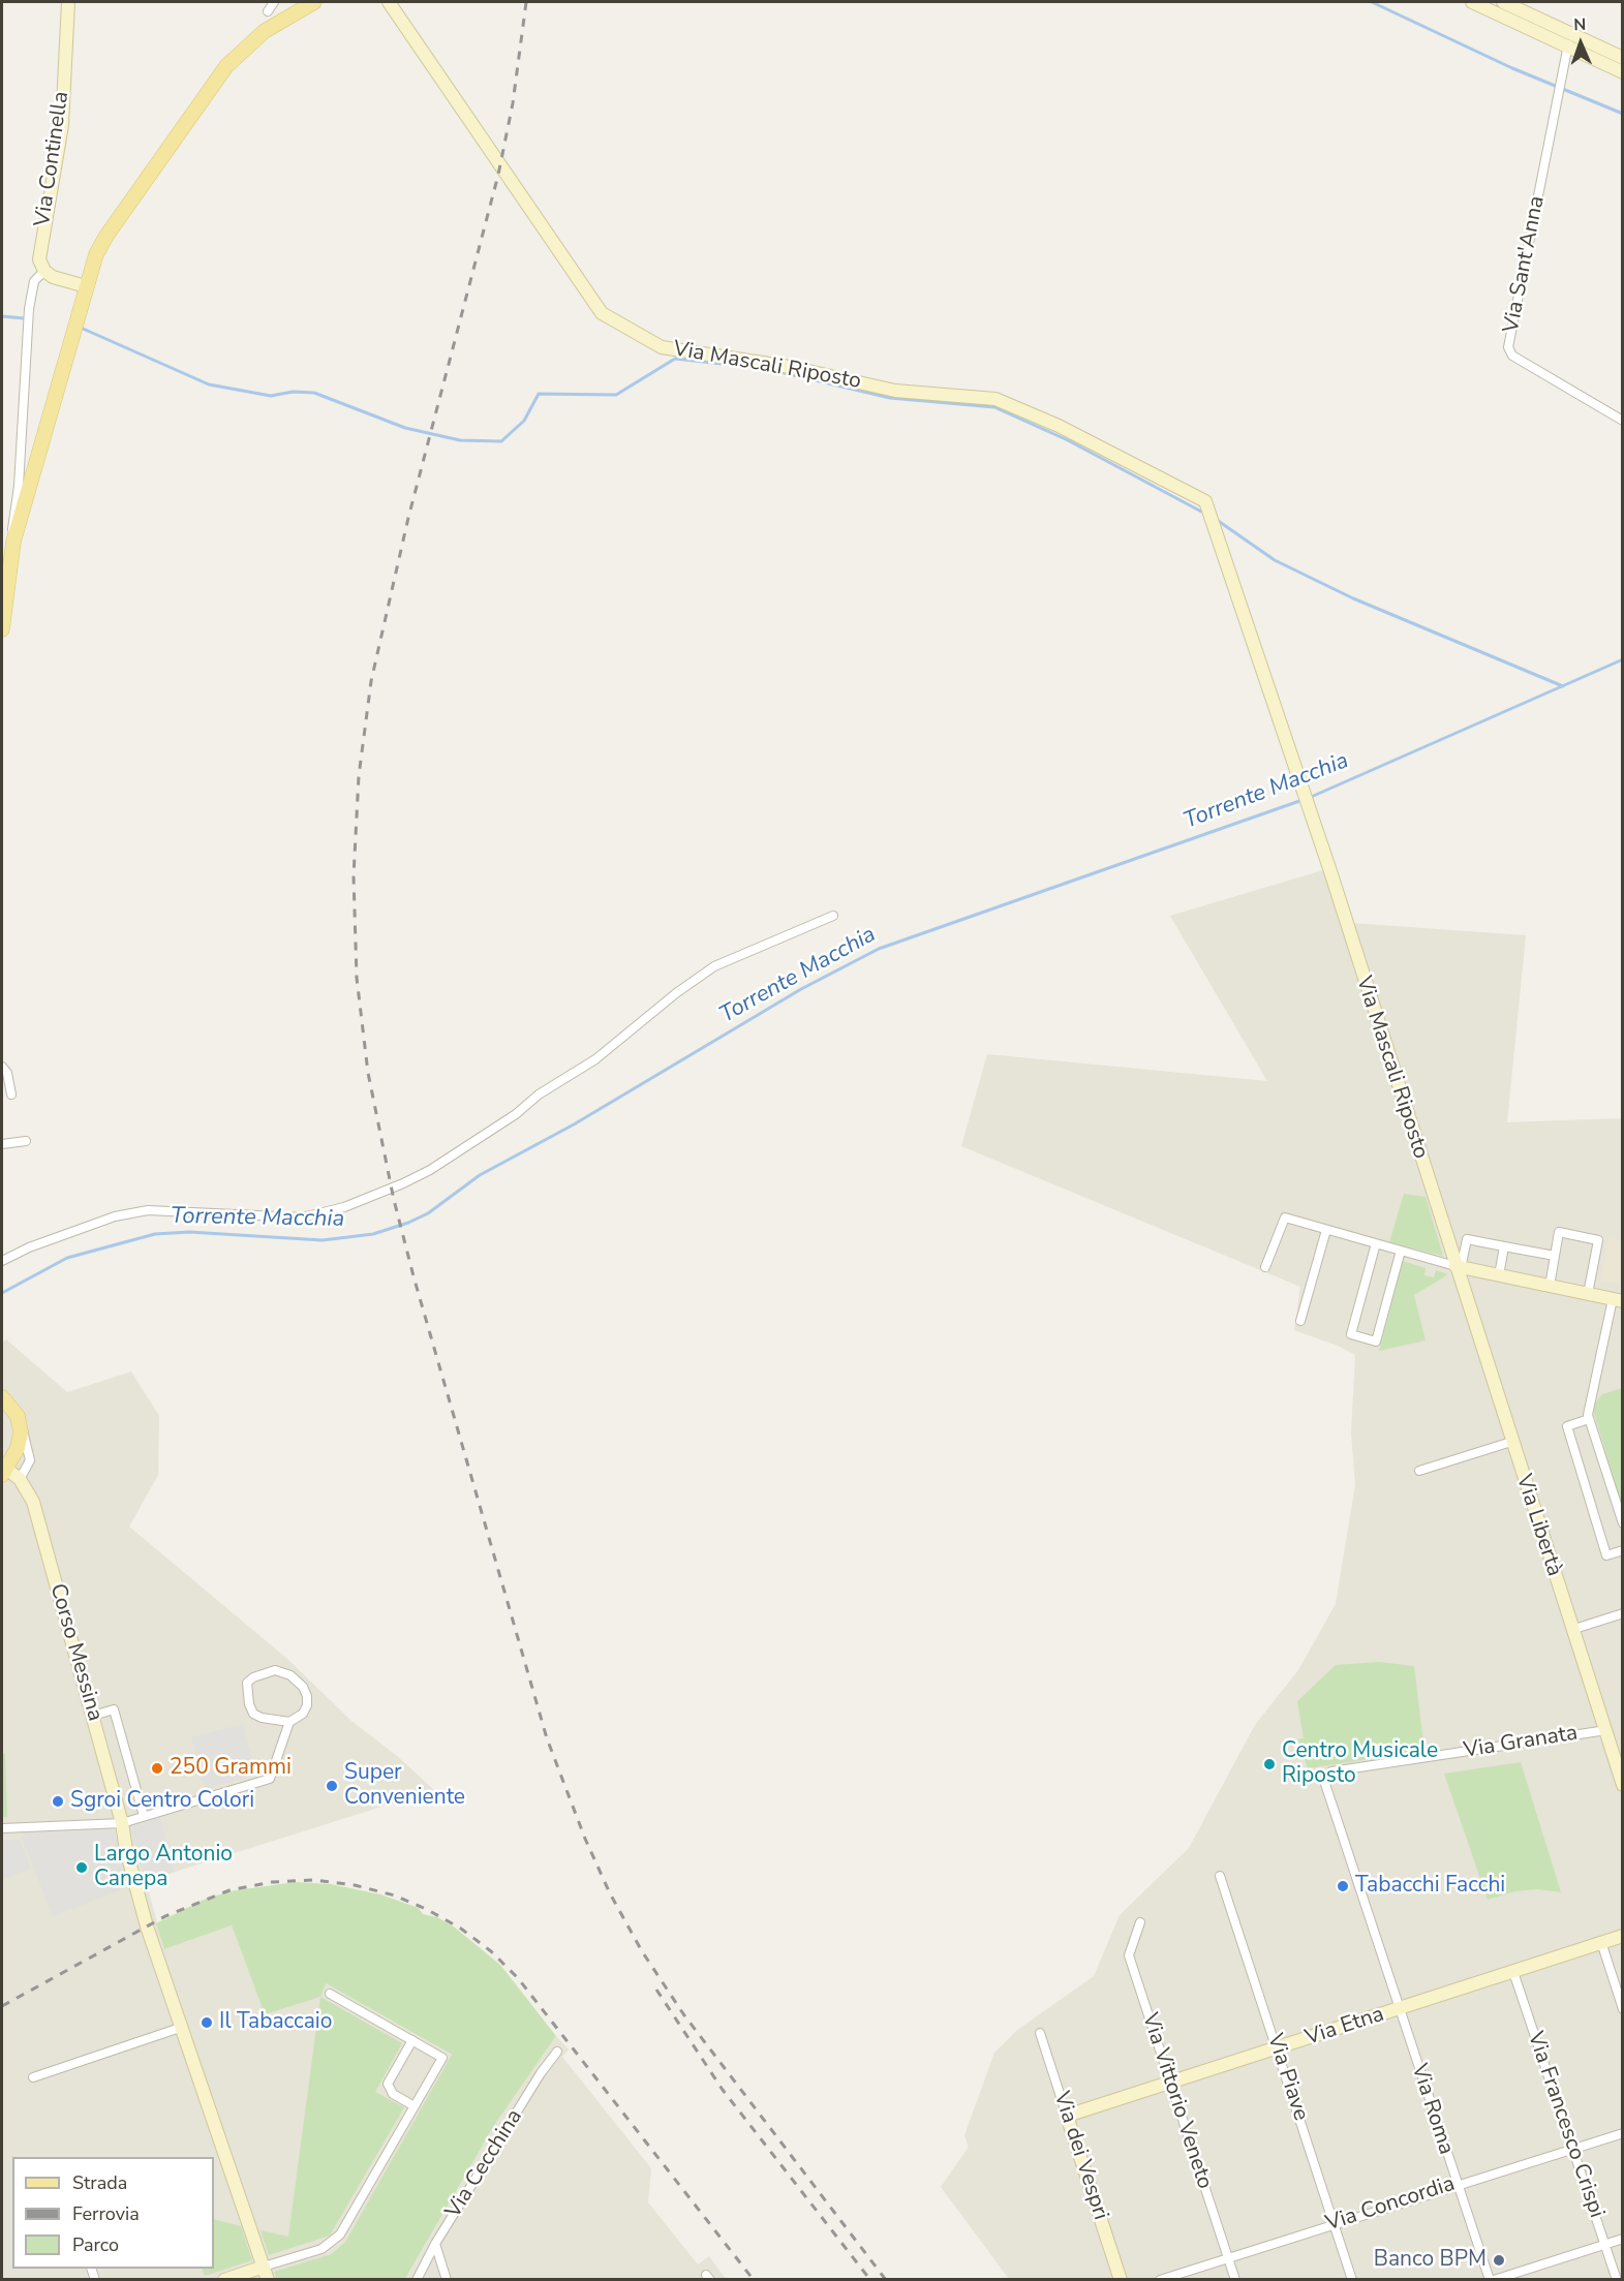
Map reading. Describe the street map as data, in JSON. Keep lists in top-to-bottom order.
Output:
{
  "streets": {
    "street": [
      "Via Continella",
      "Via Sant'Anna",
      "Via Mascali Riposto",
      "Via Libertà",
      "Corso Messina",
      "Via Granata",
      "Via Etna",
      "Via Piave",
      "Via Vittorio Veneto",
      "Via Roma",
      "Via Francesco Crispi",
      "Via dei Vespri",
      "Via Cecchina",
      "Via Concordia"
    ]
  },
  "crossings": [
    ["Via Mascali Riposto", "Via Libertà"],
    ["Via Libertà", "Via Granata"],
    ["Via Granata", "Via Roma"],
    ["Via Etna", "Via Piave"],
    ["Via Etna", "Via Vittorio Veneto"],
    ["Via Etna", "Via Roma"],
    ["Via Etna", "Via Francesco Crispi"],
    ["Via Etna", "Via dei Vespri"],
    ["Via Piave", "Via Concordia"],
    ["Via Vittorio Veneto", "Via Concordia"],
    ["Via Roma", "Via Concordia"],
    ["Via Francesco Crispi", "Via Concordia"]
  ],
  "water": ["Torrente Macchia"],
  "places": [
    "Centro Musicale Riposto",
    "250 Grammi",
    "Super Conveniente",
    "Sgroi Centro Colori",
    "Largo Antonio Canepa",
    "Tabacchi Facchi",
    "Il Tabaccaio",
    "Banco BPM"
  ],
  "legend": ["Strada", "Ferrovia", "Parco"],
  "north": "top"
}
